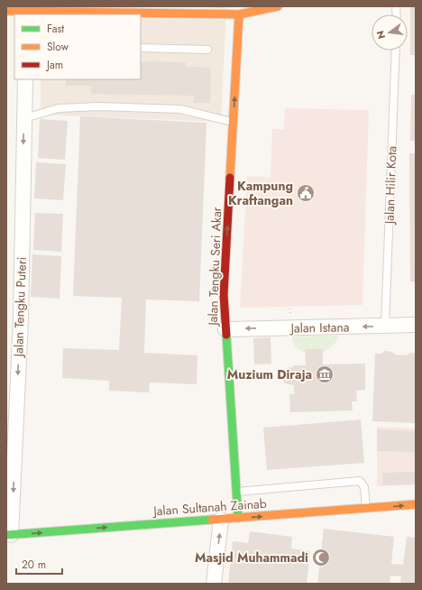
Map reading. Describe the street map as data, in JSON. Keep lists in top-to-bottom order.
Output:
{
  "streets": {
    "street": [
      "Jalan Tengku Seri Akar",
      "Jalan Tengku Puteri",
      "Jalan Istana",
      "Jalan Sultanah Zainab"
    ],
    "lane": ["Jalan Hilir Kota"]
  },
  "crossings": [
    ["Jalan Hilir Kota", "Jalan Istana"],
    ["Jalan Tengku Seri Akar", "Jalan Istana"],
    ["Jalan Tengku Seri Akar", "Jalan Sultanah Zainab"],
    ["Jalan Tengku Puteri", "Jalan Sultanah Zainab"]
  ],
  "one_way": [
    "Jalan Tengku Seri Akar",
    "Jalan Tengku Puteri",
    "Jalan Istana",
    "Jalan Sultanah Zainab"
  ],
  "places": {
    "public building": ["Kampung Kraftangan"],
    "museum": ["Muzium Diraja"],
    "mosque": ["Masjid Muhammadi"]
  },
  "legend": ["Fast", "Slow", "Jam"],
  "scale_bar": "20 m",
  "north": "left"
}
